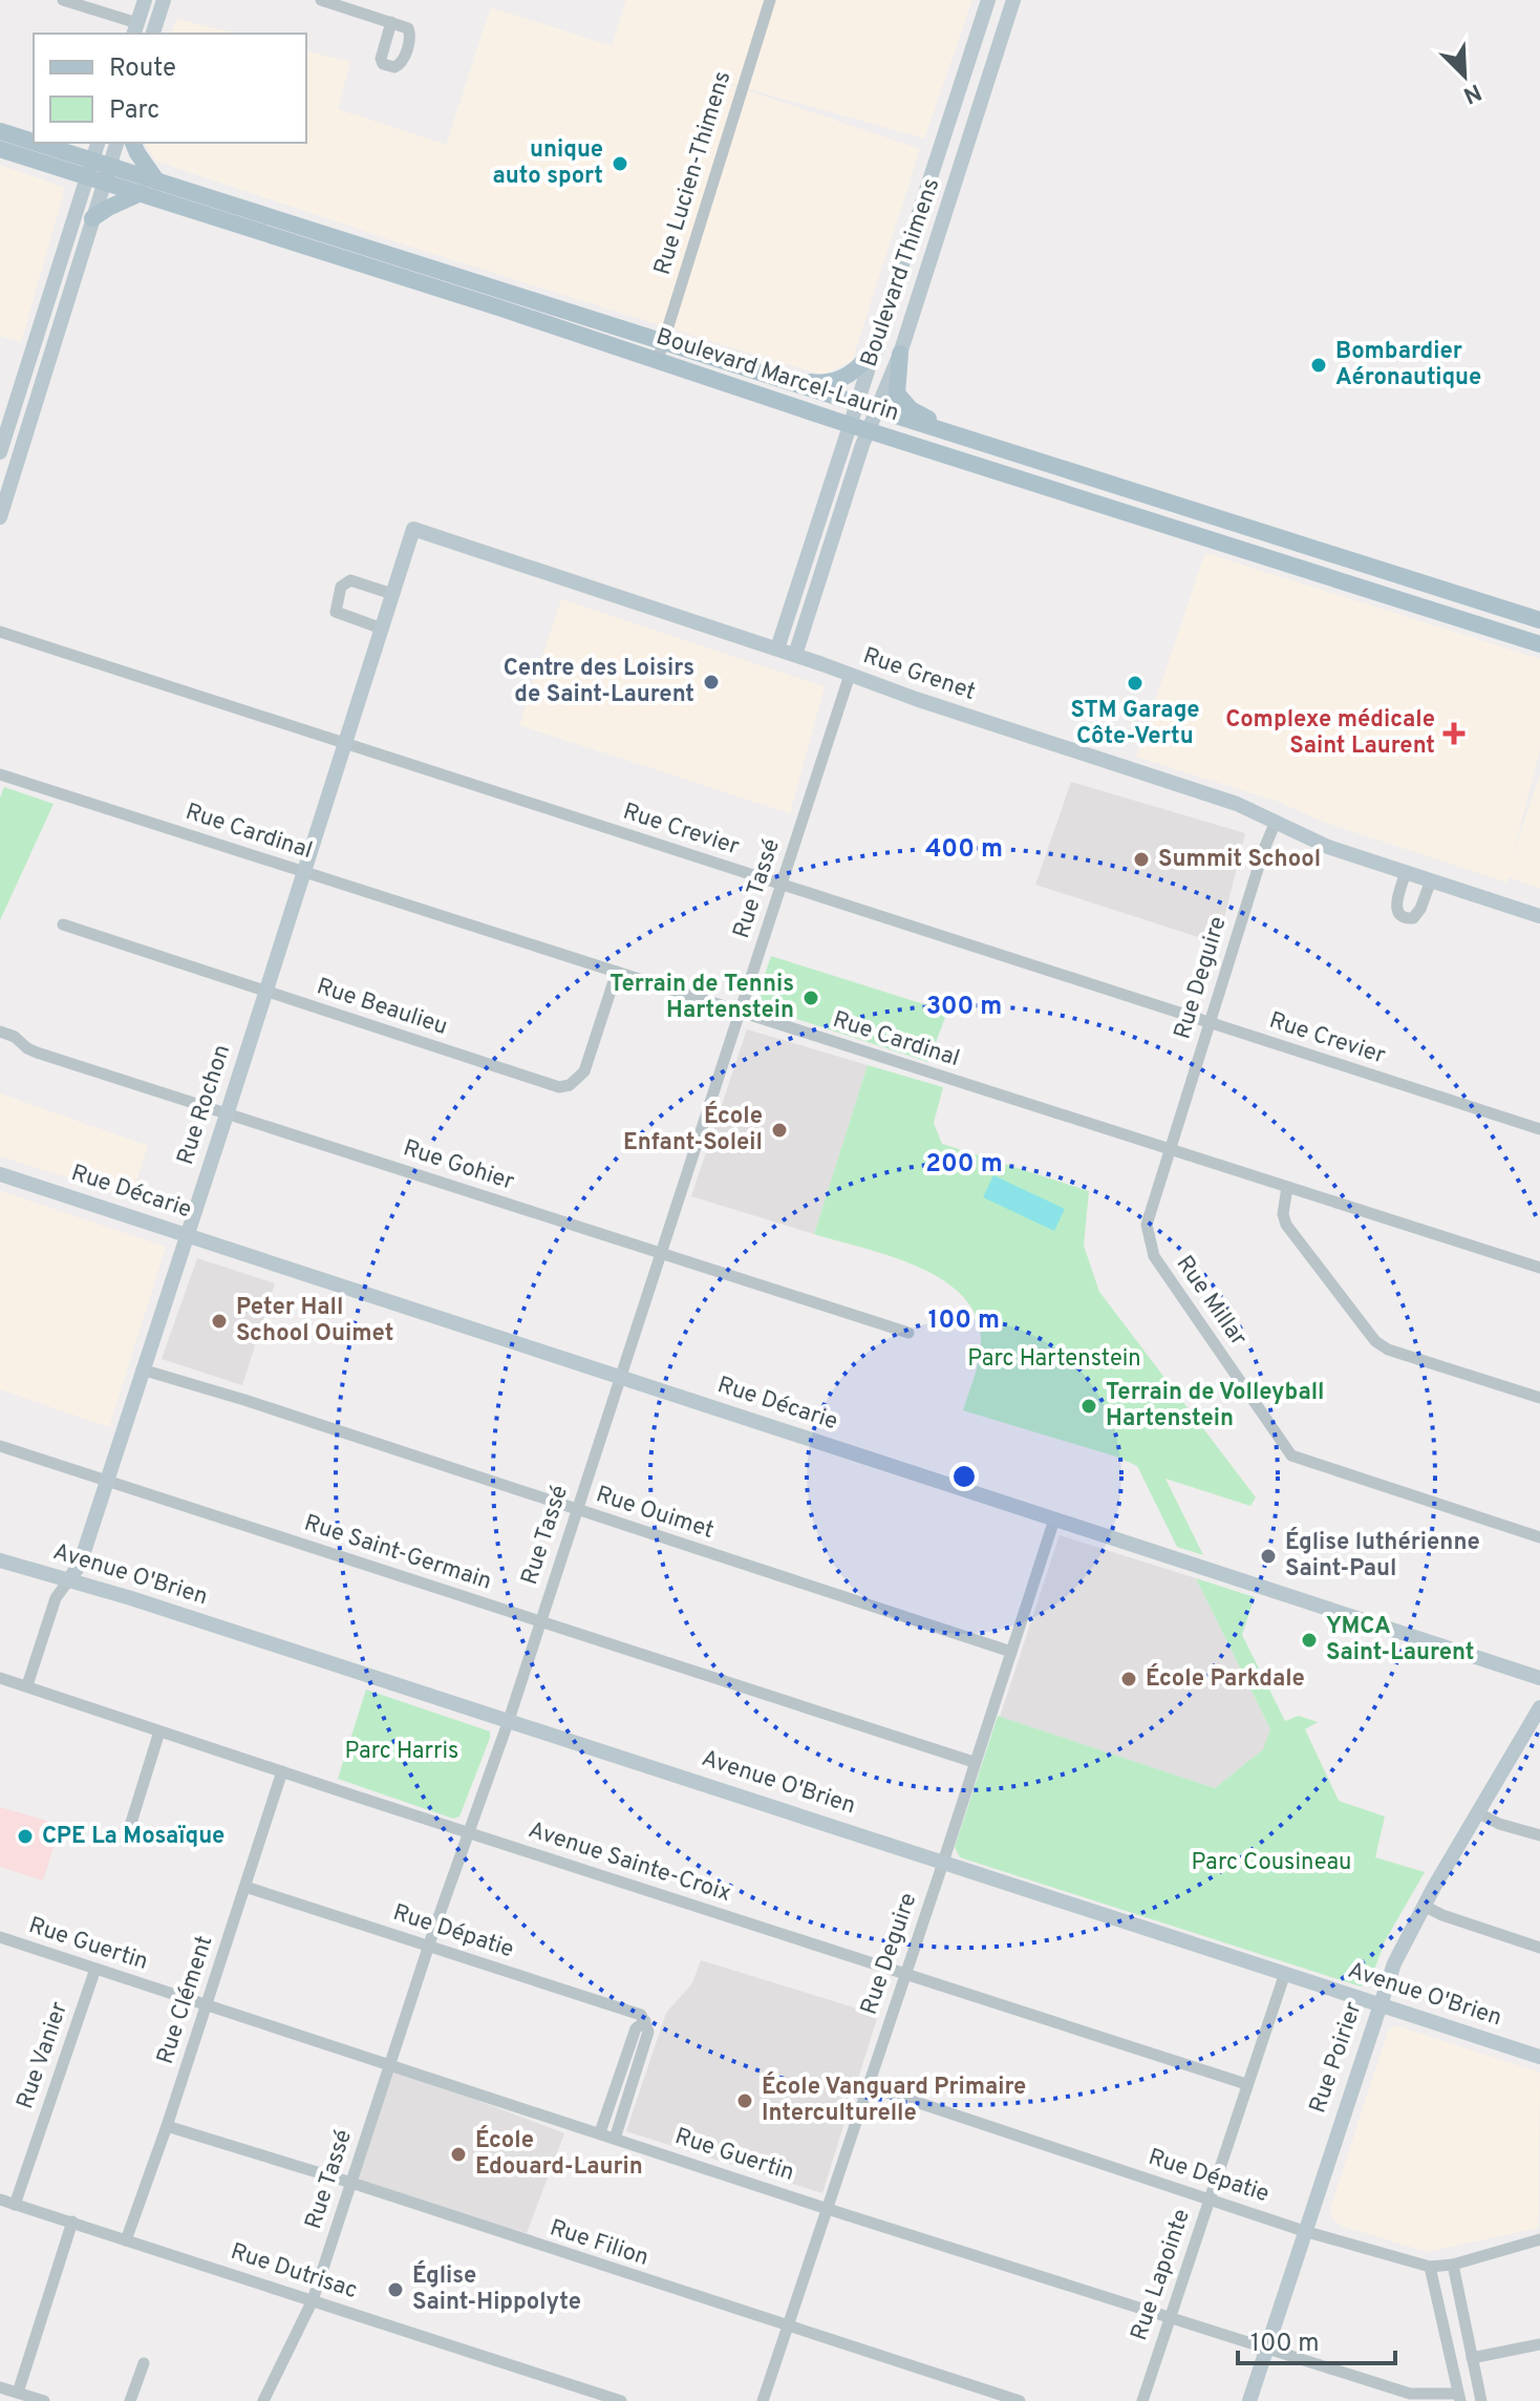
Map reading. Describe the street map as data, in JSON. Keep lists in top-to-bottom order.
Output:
{
  "streets": {
    "main road": ["Boulevard Marcel-Laurin"],
    "street": [
      "Rue Lucien-Thimens",
      "Boulevard Thimens",
      "Rue Grenet",
      "Rue Crevier",
      "Rue Cardinal",
      "Rue Tassé",
      "Rue Deguire",
      "Rue Beaulieu",
      "Rue Rochon",
      "Rue Gohier",
      "Rue Décarie",
      "Rue Millar",
      "Rue Ouimet",
      "Rue Saint-Germain",
      "Avenue O'Brien",
      "Avenue Sainte-Croix",
      "Rue Dépatie",
      "Rue Guertin",
      "Rue Clément",
      "Rue Vanier",
      "Rue Poirier",
      "Rue Filion",
      "Rue Dutrisac",
      "Rue Lapointe"
    ]
  },
  "crossings": [
    ["Rue Lucien-Thimens", "Boulevard Marcel-Laurin"],
    ["Boulevard Thimens", "Boulevard Marcel-Laurin"],
    ["Boulevard Thimens", "Rue Grenet"],
    ["Rue Grenet", "Rue Tassé"],
    ["Rue Grenet", "Rue Deguire"],
    ["Rue Grenet", "Rue Rochon"],
    ["Rue Crevier", "Rue Tassé"],
    ["Rue Crevier", "Rue Deguire"],
    ["Rue Crevier", "Rue Rochon"],
    ["Rue Cardinal", "Rue Tassé"],
    ["Rue Cardinal", "Rue Deguire"],
    ["Rue Cardinal", "Rue Beaulieu"],
    ["Rue Cardinal", "Rue Rochon"],
    ["Rue Cardinal", "Rue Millar"],
    ["Rue Tassé", "Rue Gohier"],
    ["Rue Tassé", "Rue Décarie"],
    ["Rue Tassé", "Rue Ouimet"],
    ["Rue Tassé", "Rue Saint-Germain"],
    ["Rue Tassé", "Avenue O'Brien"],
    ["Rue Tassé", "Avenue Sainte-Croix"],
    ["Rue Tassé", "Rue Dépatie"],
    ["Rue Tassé", "Rue Guertin"],
    ["Rue Tassé", "Rue Filion"],
    ["Rue Tassé", "Rue Dutrisac"],
    ["Rue Deguire", "Rue Décarie"],
    ["Rue Deguire", "Rue Millar"],
    ["Rue Deguire", "Rue Ouimet"],
    ["Rue Deguire", "Rue Saint-Germain"],
    ["Rue Deguire", "Avenue O'Brien"],
    ["Rue Deguire", "Avenue Sainte-Croix"],
    ["Rue Deguire", "Rue Dépatie"],
    ["Rue Deguire", "Rue Guertin"],
    ["Rue Deguire", "Rue Filion"],
    ["Rue Beaulieu", "Rue Rochon"],
    ["Rue Rochon", "Rue Gohier"],
    ["Rue Rochon", "Rue Décarie"],
    ["Rue Rochon", "Rue Ouimet"],
    ["Rue Rochon", "Rue Saint-Germain"],
    ["Rue Rochon", "Avenue O'Brien"],
    ["Rue Rochon", "Avenue Sainte-Croix"],
    ["Avenue O'Brien", "Rue Poirier"],
    ["Avenue O'Brien", "Rue Lapointe"],
    ["Avenue Sainte-Croix", "Rue Clément"],
    ["Avenue Sainte-Croix", "Rue Lapointe"],
    ["Rue Dépatie", "Rue Guertin"],
    ["Rue Dépatie", "Rue Clément"],
    ["Rue Dépatie", "Rue Poirier"],
    ["Rue Dépatie", "Rue Lapointe"],
    ["Rue Guertin", "Rue Clément"],
    ["Rue Guertin", "Rue Vanier"],
    ["Rue Guertin", "Rue Poirier"],
    ["Rue Guertin", "Rue Lapointe"],
    ["Rue Clément", "Rue Filion"],
    ["Rue Clément", "Rue Dutrisac"],
    ["Rue Vanier", "Rue Dutrisac"]
  ],
  "parks": ["Parc Hartenstein", "Parc Harris", "Parc Cousineau"],
  "places": {
    "other": [
      "unique auto sport",
      "Bombardier Aéronautique",
      "Centre des Loisirs de Saint-Laurent",
      "STM Garage Côte-Vertu",
      "Summit School",
      "Terrain de Tennis Hartenstein",
      "École Enfant-Soleil",
      "Peter Hall School Ouimet",
      "Terrain de Volleyball Hartenstein",
      "Église luthérienne Saint-Paul",
      "YMCA Saint-Laurent",
      "École Parkdale",
      "CPE La Mosaïque",
      "École Vanguard Primaire Interculturelle",
      "École Edouard-Laurin",
      "Église Saint-Hippolyte"
    ],
    "health": ["Complexe médicale Saint Laurent"]
  },
  "legend": ["Route", "Parc"],
  "scale_bar": "100 m",
  "north": "bottom right",
  "rings": [
    "400 m",
    "300 m",
    "200 m",
    "100 m"
  ]
}
